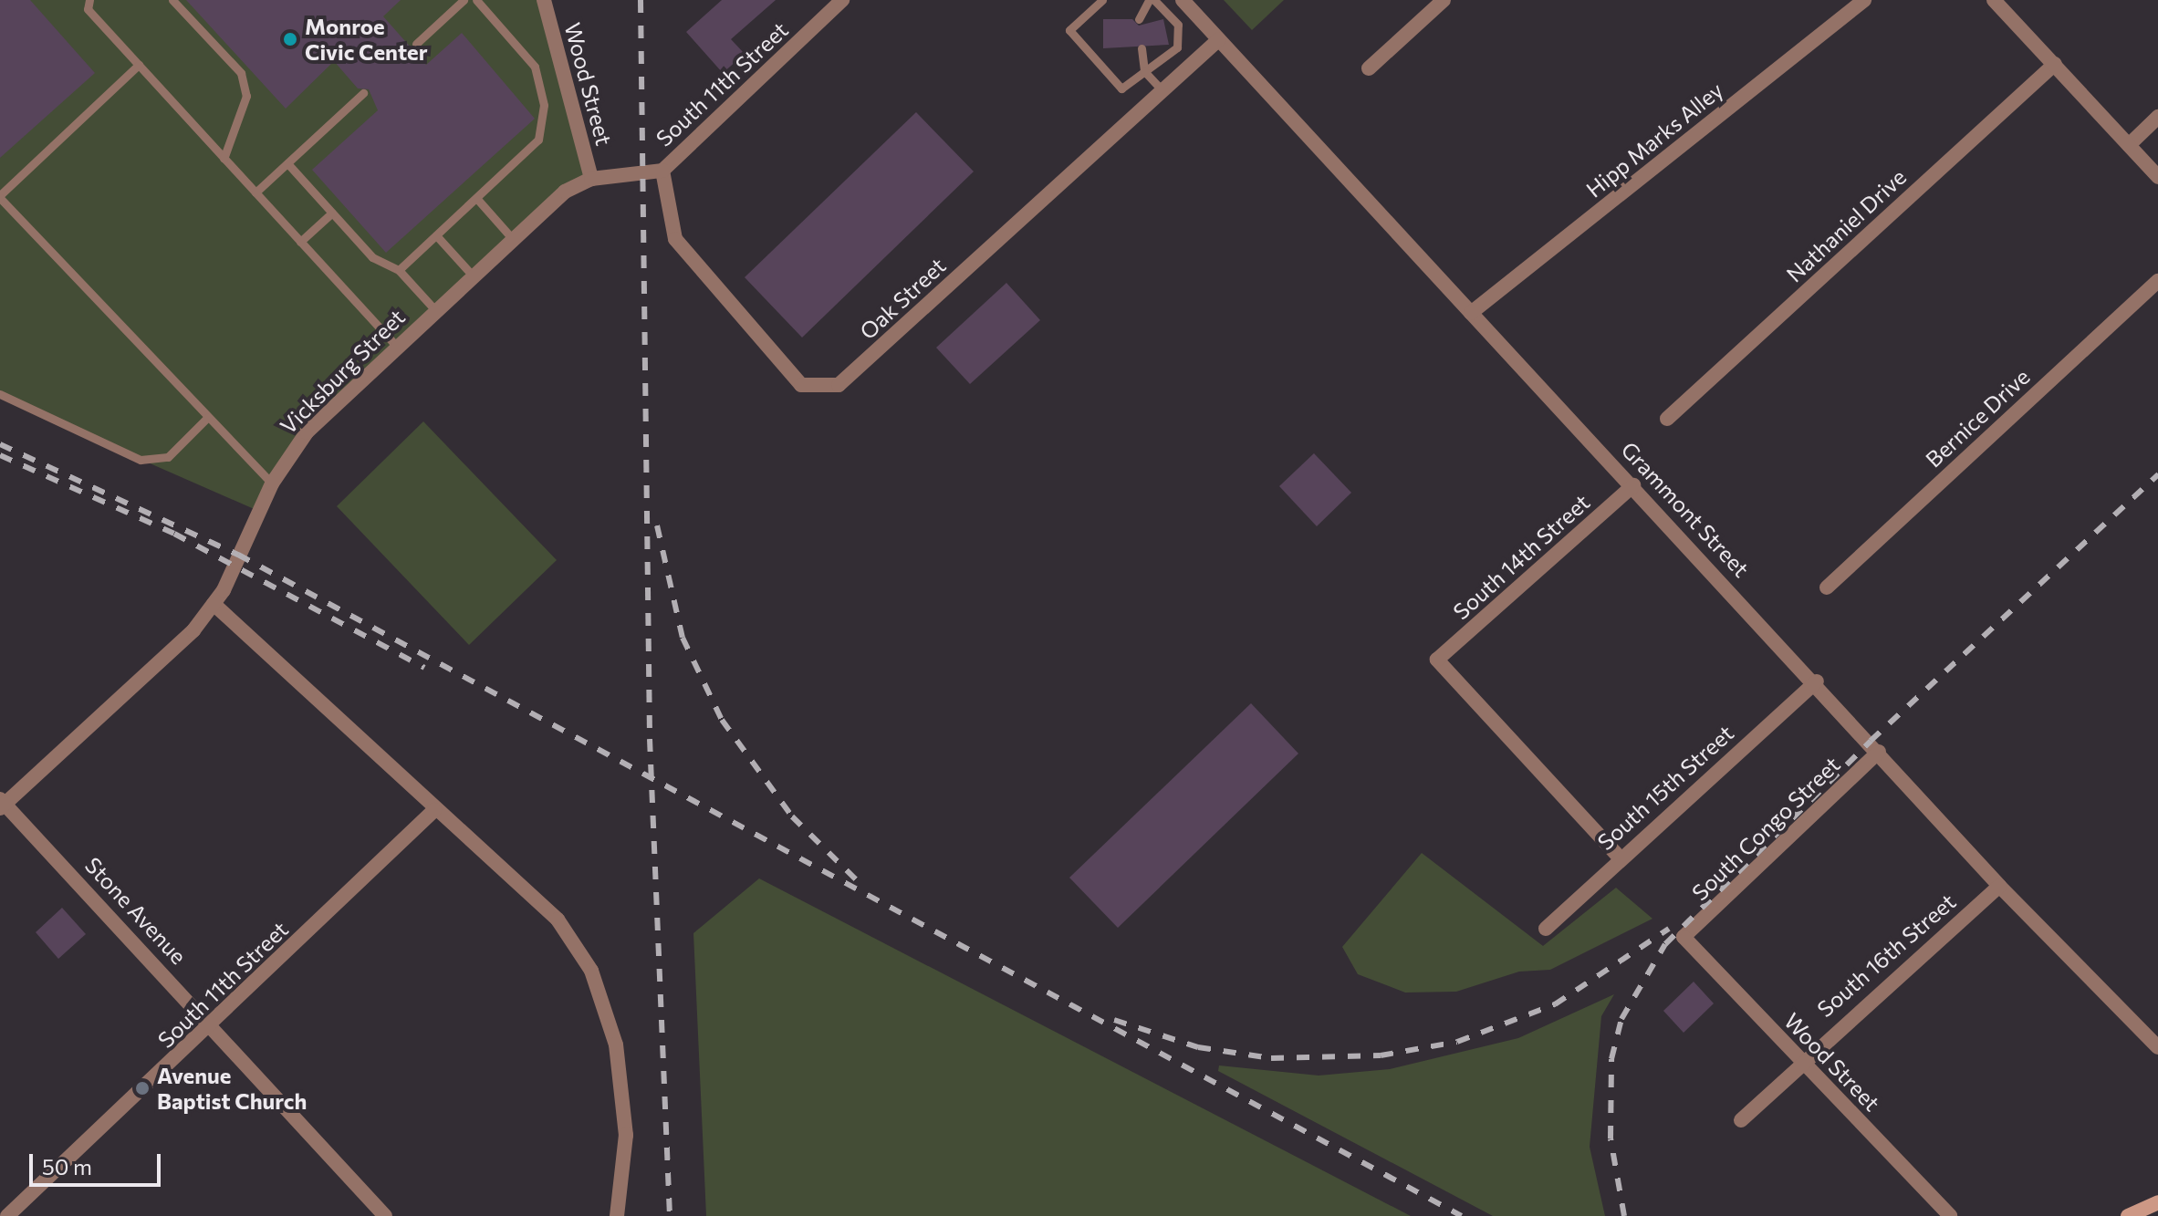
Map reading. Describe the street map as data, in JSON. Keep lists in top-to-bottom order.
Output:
{
  "streets": {
    "street": [
      "Wood Street",
      "South 11th Street",
      "Hipp Marks Alley",
      "Nathaniel Drive",
      "Oak Street",
      "Vicksburg Street",
      "Bernice Drive",
      "Grammont Street",
      "South 14th Street",
      "South 15th Street",
      "South Congo Street",
      "Stone Avenue",
      "South 16th Street"
    ]
  },
  "crossings": [
    ["Wood Street", "Vicksburg Street"],
    ["Wood Street", "South Congo Street"],
    ["Wood Street", "South 16th Street"],
    ["South 11th Street", "Oak Street"],
    ["South 11th Street", "Vicksburg Street"],
    ["South 11th Street", "Stone Avenue"],
    ["Hipp Marks Alley", "Grammont Street"],
    ["Oak Street", "Vicksburg Street"],
    ["Oak Street", "Grammont Street"],
    ["Vicksburg Street", "Stone Avenue"],
    ["Grammont Street", "South 14th Street"],
    ["Grammont Street", "South 15th Street"],
    ["Grammont Street", "South Congo Street"],
    ["Grammont Street", "South 16th Street"],
    ["South 14th Street", "South 15th Street"]
  ],
  "places": ["Monroe Civic Center", "Avenue Baptist Church"],
  "scale_bar": "50 m"
}
